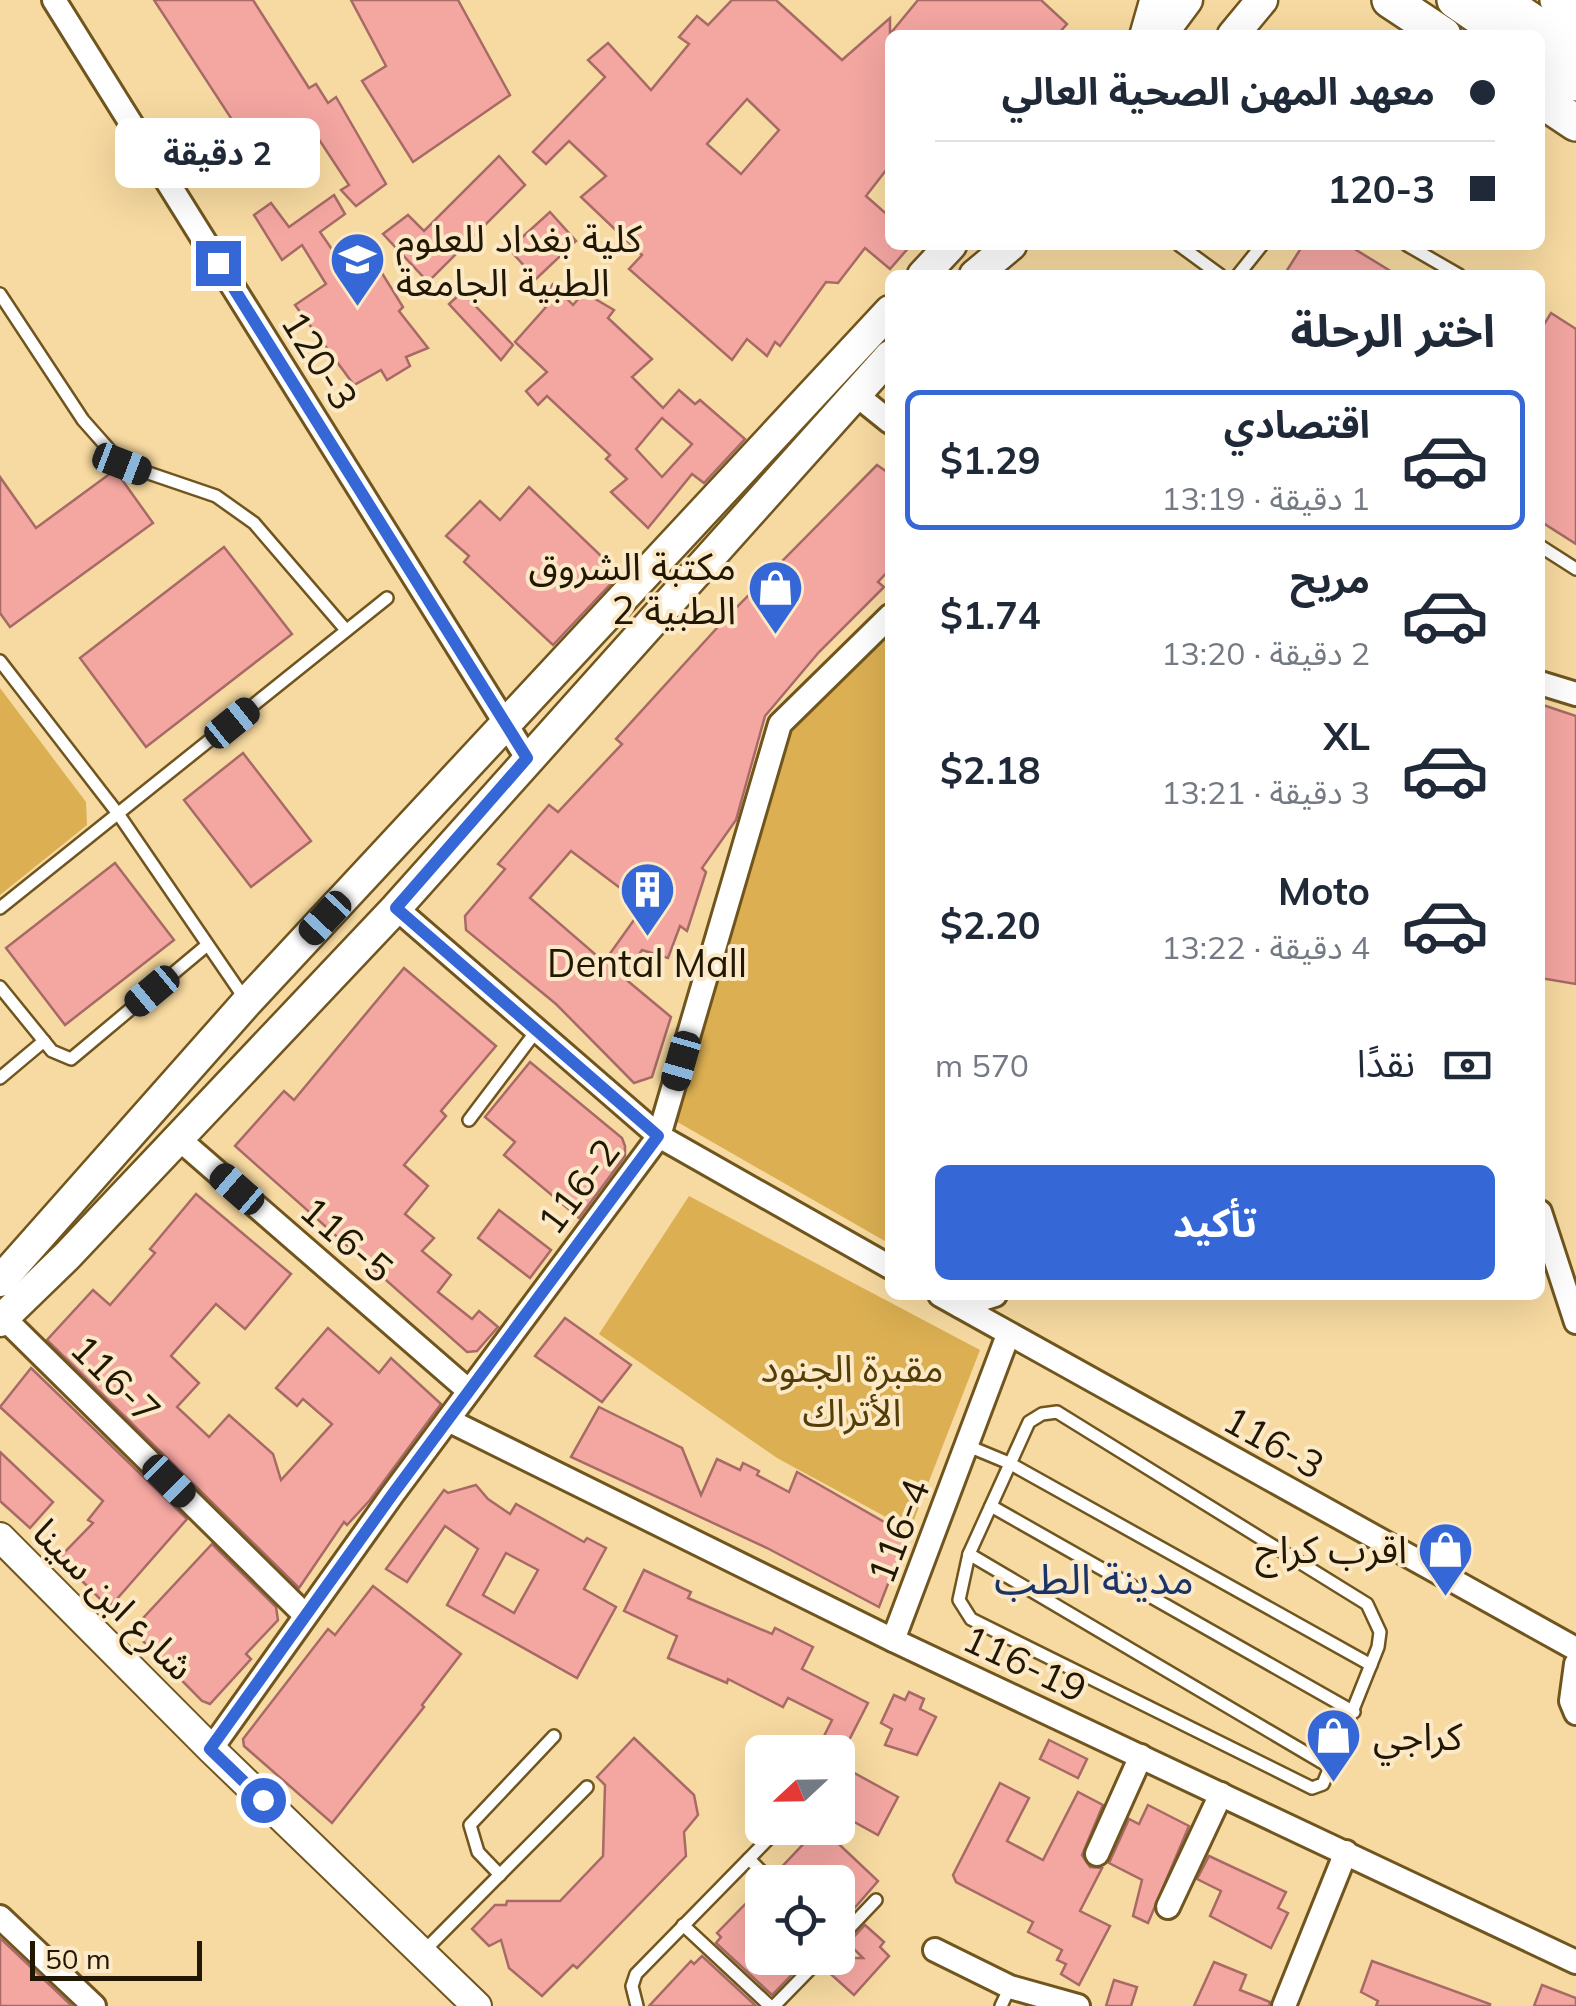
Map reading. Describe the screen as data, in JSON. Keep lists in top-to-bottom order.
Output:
{
  "streets": {
    "street": [
      "120-3",
      "116-2",
      "116-5",
      "116-7",
      "116-3",
      "116-4",
      "شارع ابن سينا",
      "116-19"
    ]
  },
  "crossings": [
    ["116-2", "116-5"],
    ["116-2", "116-7"],
    ["116-2", "شارع ابن سينا"],
    ["116-2", "116-19"],
    ["116-3", "116-4"],
    ["116-4", "116-19"]
  ],
  "districts": ["مدينة الطب"],
  "parks": ["مقبرة الجنود الأتراك"],
  "places": {
    "school or university": ["كلية بغداد للعلوم الطبية الجامعة"],
    "shop": ["مكتبة الشروق الطبية 2", "اقرب كراج", "كراجي"],
    "building": ["Dental Mall"]
  },
  "scale_bar": "50 m",
  "north": "left",
  "page": {
    "banner": ["معهد المهن الصحية العالي", "120-3"],
    "bubble": "2 دقيقة",
    "heading": "اختر الرحلة",
    "list": [
      {
        "name": "اقتصادي",
        "note": "1 دقيقة · 13:19",
        "value": "$1.29"
      },
      {
        "name": "مريح",
        "note": "2 دقيقة · 13:20",
        "value": "$1.74"
      },
      {
        "name": "XL",
        "note": "3 دقيقة · 13:21",
        "value": "$2.18"
      },
      {
        "name": "Moto",
        "note": "4 دقيقة · 13:22",
        "value": "$2.20"
      }
    ],
    "pay": ["نقدًا", "570 m"],
    "buttons": "تأكيد",
    "scale": "50 m"
  }
}
